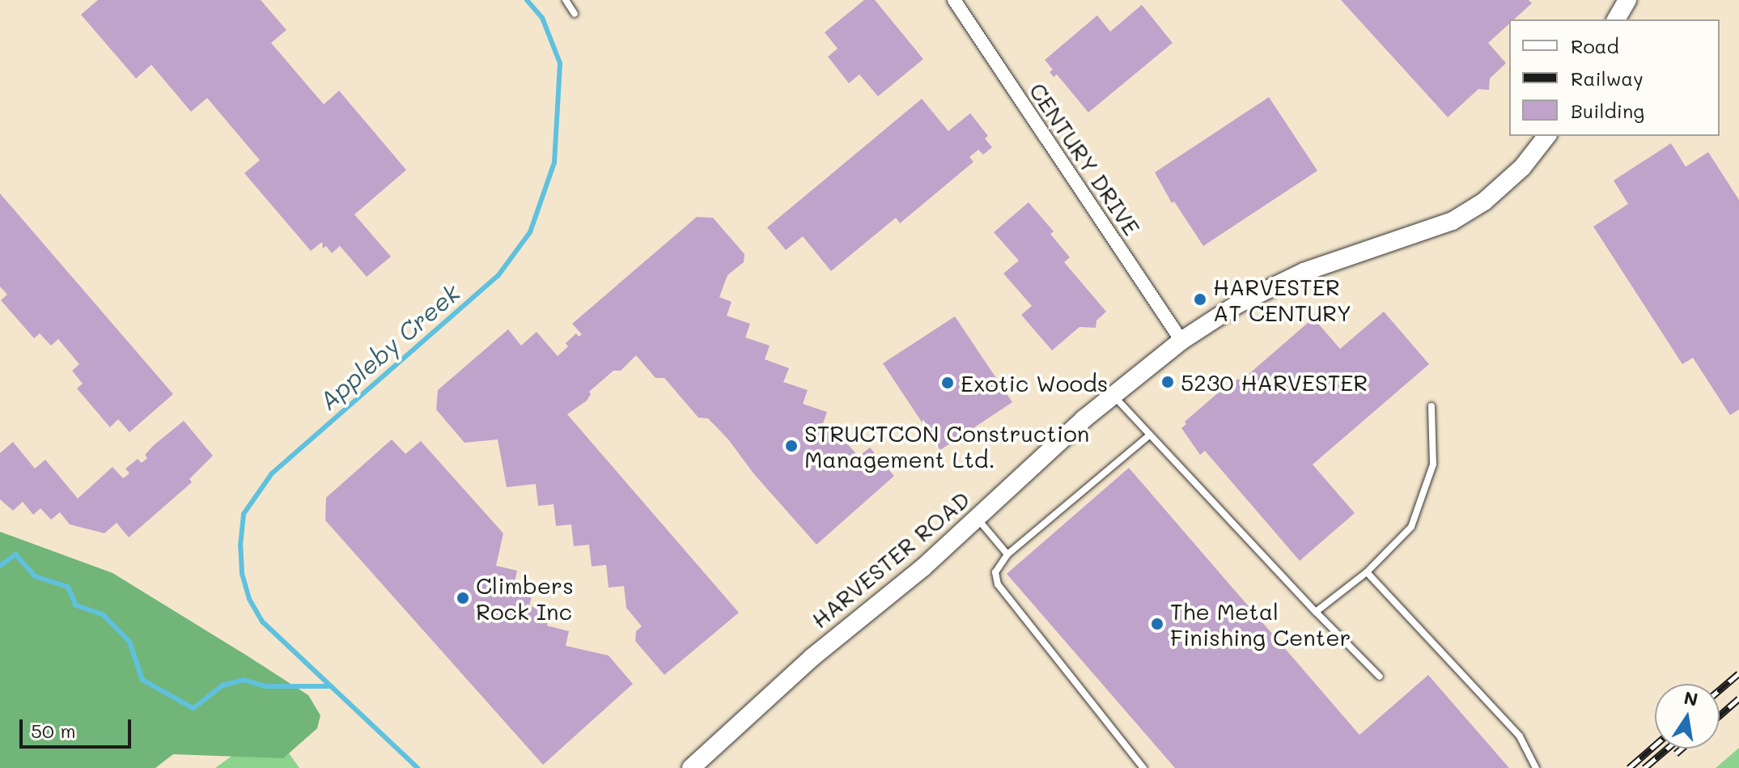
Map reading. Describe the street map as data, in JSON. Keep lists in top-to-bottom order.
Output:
{
  "streets": {
    "main road": ["HARVESTER ROAD"],
    "street": ["CENTURY DRIVE"]
  },
  "crossings": [
    ["CENTURY DRIVE", "HARVESTER ROAD"]
  ],
  "water": ["Appleby Creek"],
  "places": [
    "HARVESTER AT CENTURY",
    "5230 HARVESTER",
    "Exotic Woods",
    "STRUCTCON Construction Management Ltd.",
    "Climbers Rock Inc",
    "The Metal Finishing Center"
  ],
  "legend": ["Road", "Railway", "Building"],
  "scale_bar": "50 m",
  "north": "top"
}
